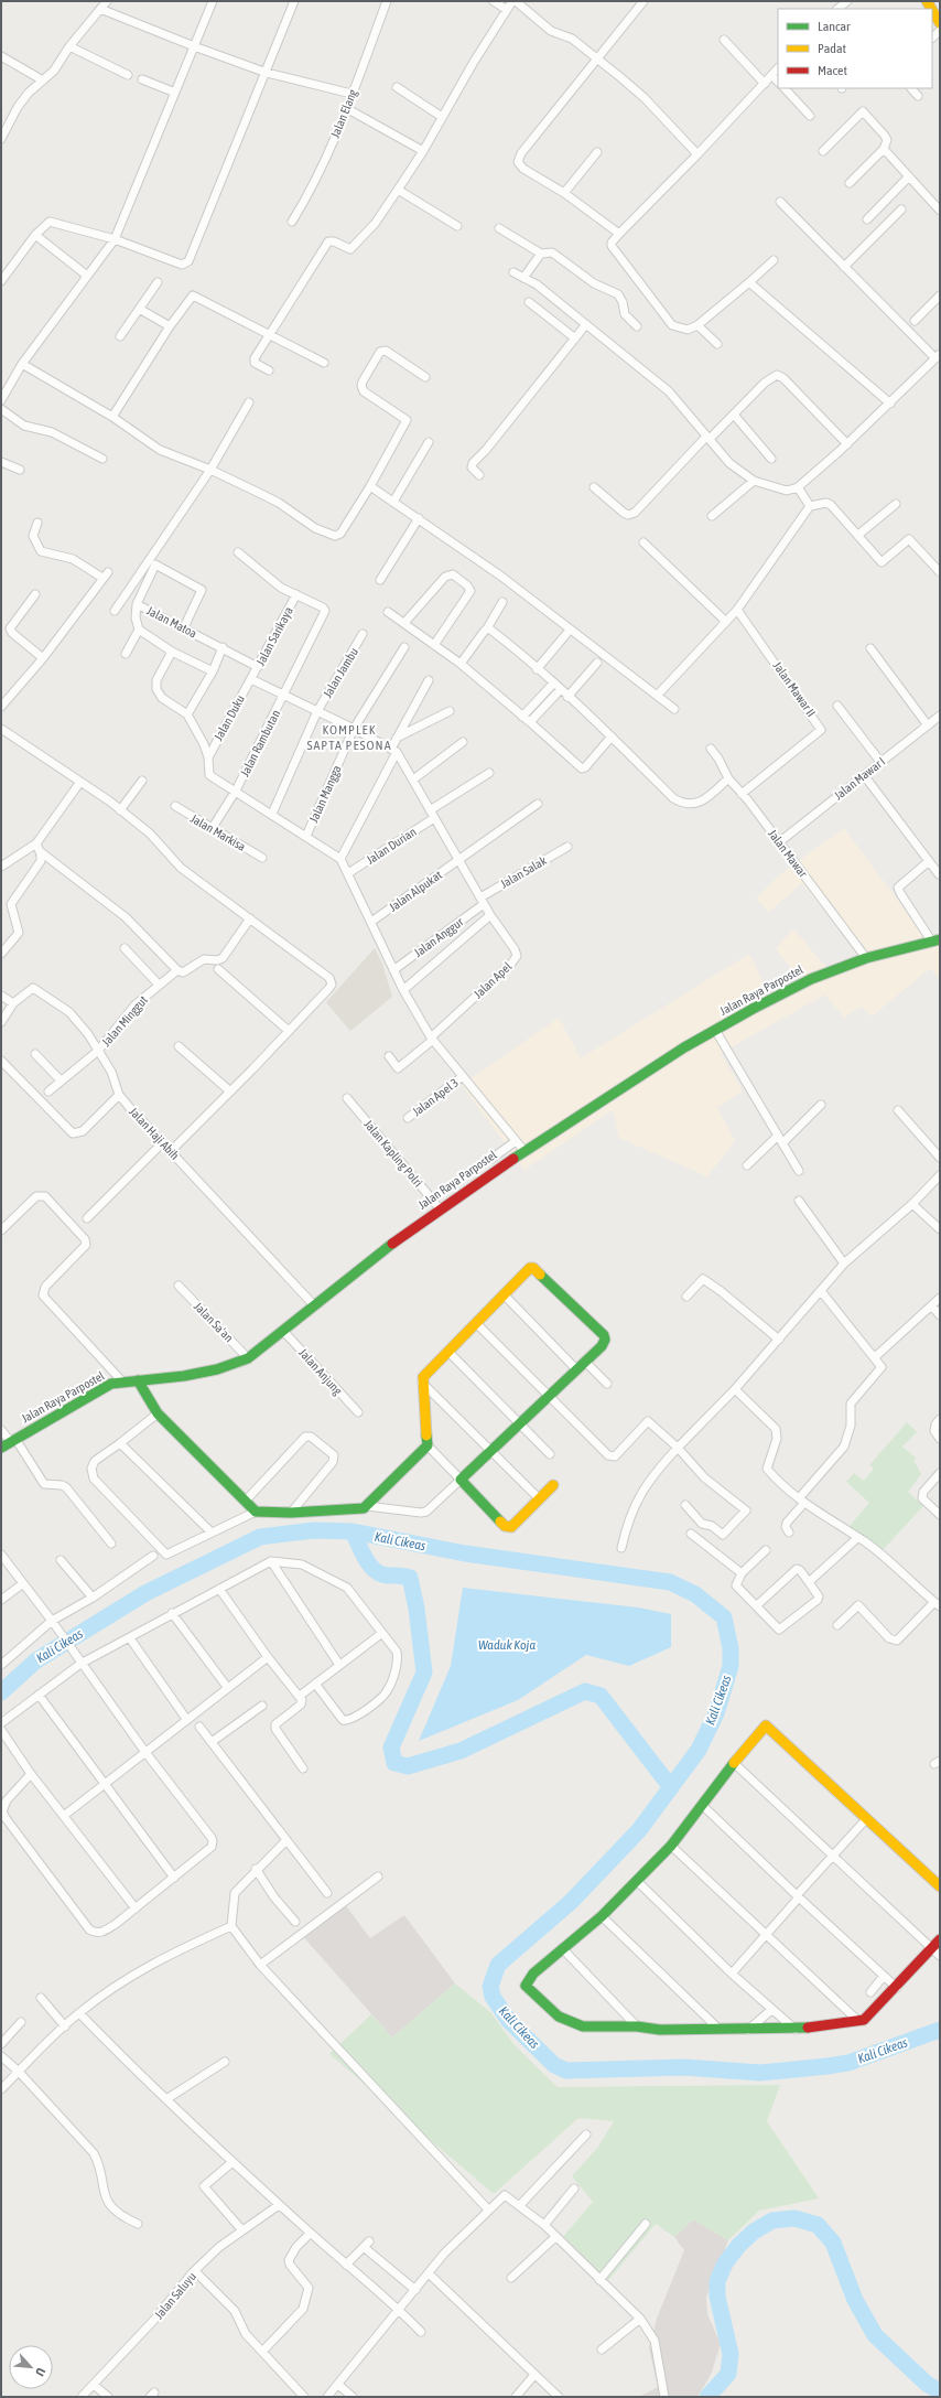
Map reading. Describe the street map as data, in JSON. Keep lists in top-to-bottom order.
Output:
{
  "streets": {
    "street": [
      "Jalan Elang",
      "Jalan Matoa",
      "Jalan Sarikaya",
      "Jalan Jambu",
      "Jalan Mawar II",
      "Jalan Duku",
      "Jalan Rambutan",
      "Jalan Mawar I",
      "Jalan Mangga",
      "Jalan Markisa",
      "Jalan Durian",
      "Jalan Mawar",
      "Jalan Salak",
      "Jalan Alpukat",
      "Jalan Anggur",
      "Jalan Apel",
      "Jalan Raya Parpostel",
      "Jalan Minggut",
      "Jalan Apel 3",
      "Jalan Haji Abih",
      "Jalan Kapling Polri",
      "Jalan Sa'an",
      "Jalan Anjung",
      "Jalan Saluyu"
    ]
  },
  "crossings": [
    ["Jalan Matoa", "Jalan Sarikaya"],
    ["Jalan Sarikaya", "Jalan Duku"],
    ["Jalan Sarikaya", "Jalan Rambutan"],
    ["Jalan Mawar II", "Jalan Mawar"],
    ["Jalan Rambutan", "Jalan Markisa"],
    ["Jalan Mawar I", "Jalan Mawar"],
    ["Jalan Mawar", "Jalan Raya Parpostel"],
    ["Jalan Salak", "Jalan Anggur"],
    ["Jalan Raya Parpostel", "Jalan Haji Abih"],
    ["Jalan Raya Parpostel", "Jalan Kapling Polri"],
    ["Jalan Raya Parpostel", "Jalan Sa'an"],
    ["Jalan Raya Parpostel", "Jalan Anjung"],
    ["Jalan Minggut", "Jalan Haji Abih"]
  ],
  "districts": ["KOMPLEK SAPTA PESONA"],
  "water": ["Kali Cikeas", "Waduk Koja"],
  "legend": ["Lancar", "Padat", "Macet"],
  "north": "bottom right"
}
